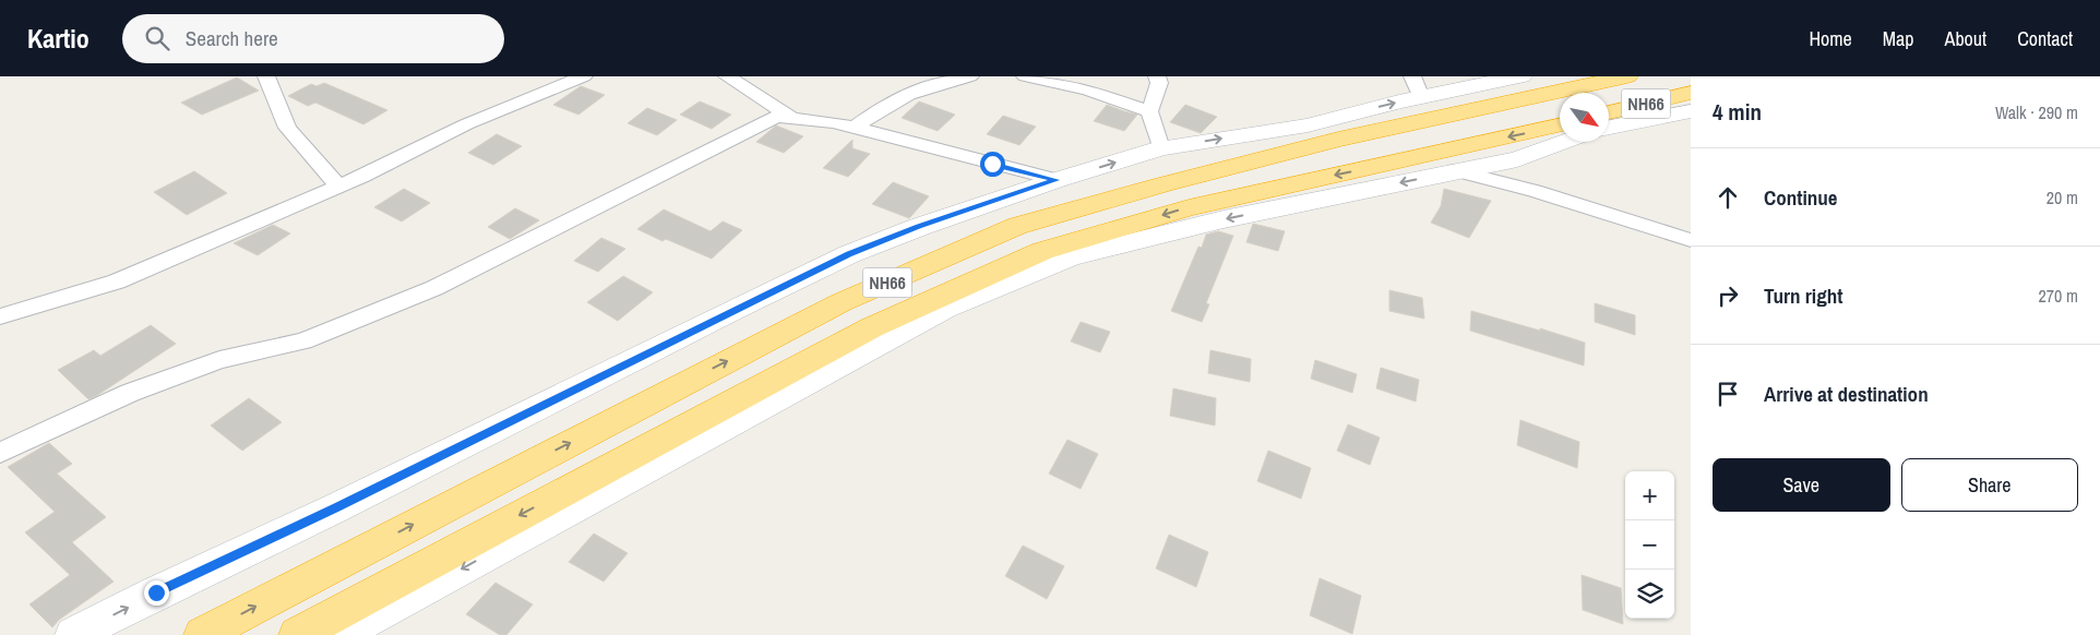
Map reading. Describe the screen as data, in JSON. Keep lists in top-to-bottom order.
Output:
{
  "streets": {
    "highway": ["NH66"]
  },
  "north": "bottom right",
  "page": {
    "header": "Kartio",
    "search": "Search here",
    "nav": [
      "Home",
      "Map",
      "About",
      "Contact"
    ],
    "heading": ["4 min", "Walk · 290 m"],
    "list": [
      ["Continue", "20 m"],
      ["Turn right", "270 m"],
      "Arrive at destination"
    ],
    "buttons": ["Save", "Share"],
    "map_buttons": ["+", "−"]
  }
}
